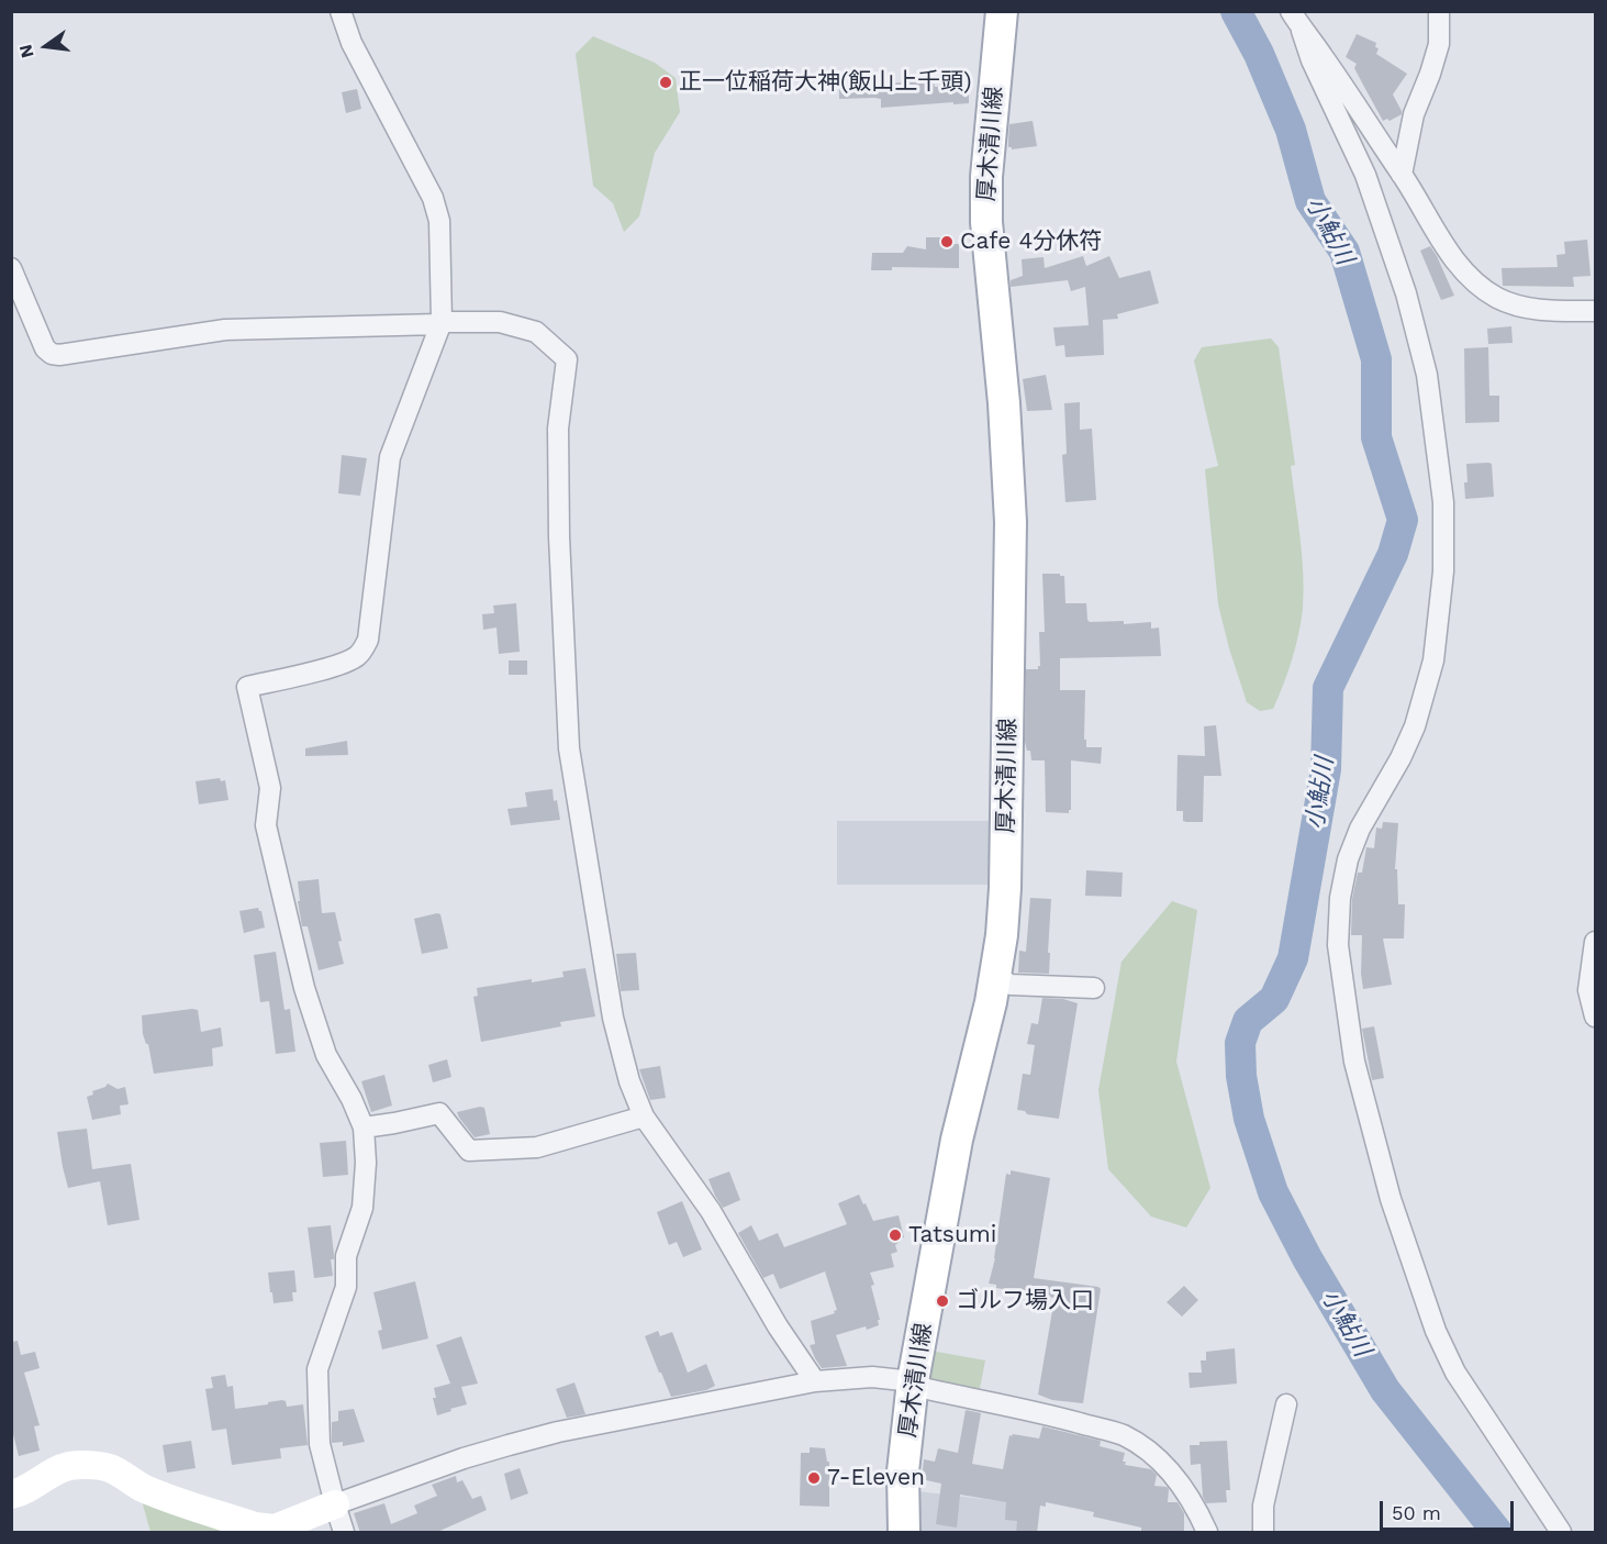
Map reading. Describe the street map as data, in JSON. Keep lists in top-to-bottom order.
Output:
{
  "streets": {
    "main road": ["厚木清川線"]
  },
  "water": ["小鮎川"],
  "places": [
    "正一位稲荷大神(飯山上千頭)",
    "Cafe 4分休符",
    "Tatsumi",
    "ゴルフ場入口",
    "7-Eleven"
  ],
  "scale_bar": "50 m",
  "north": "left"
}
